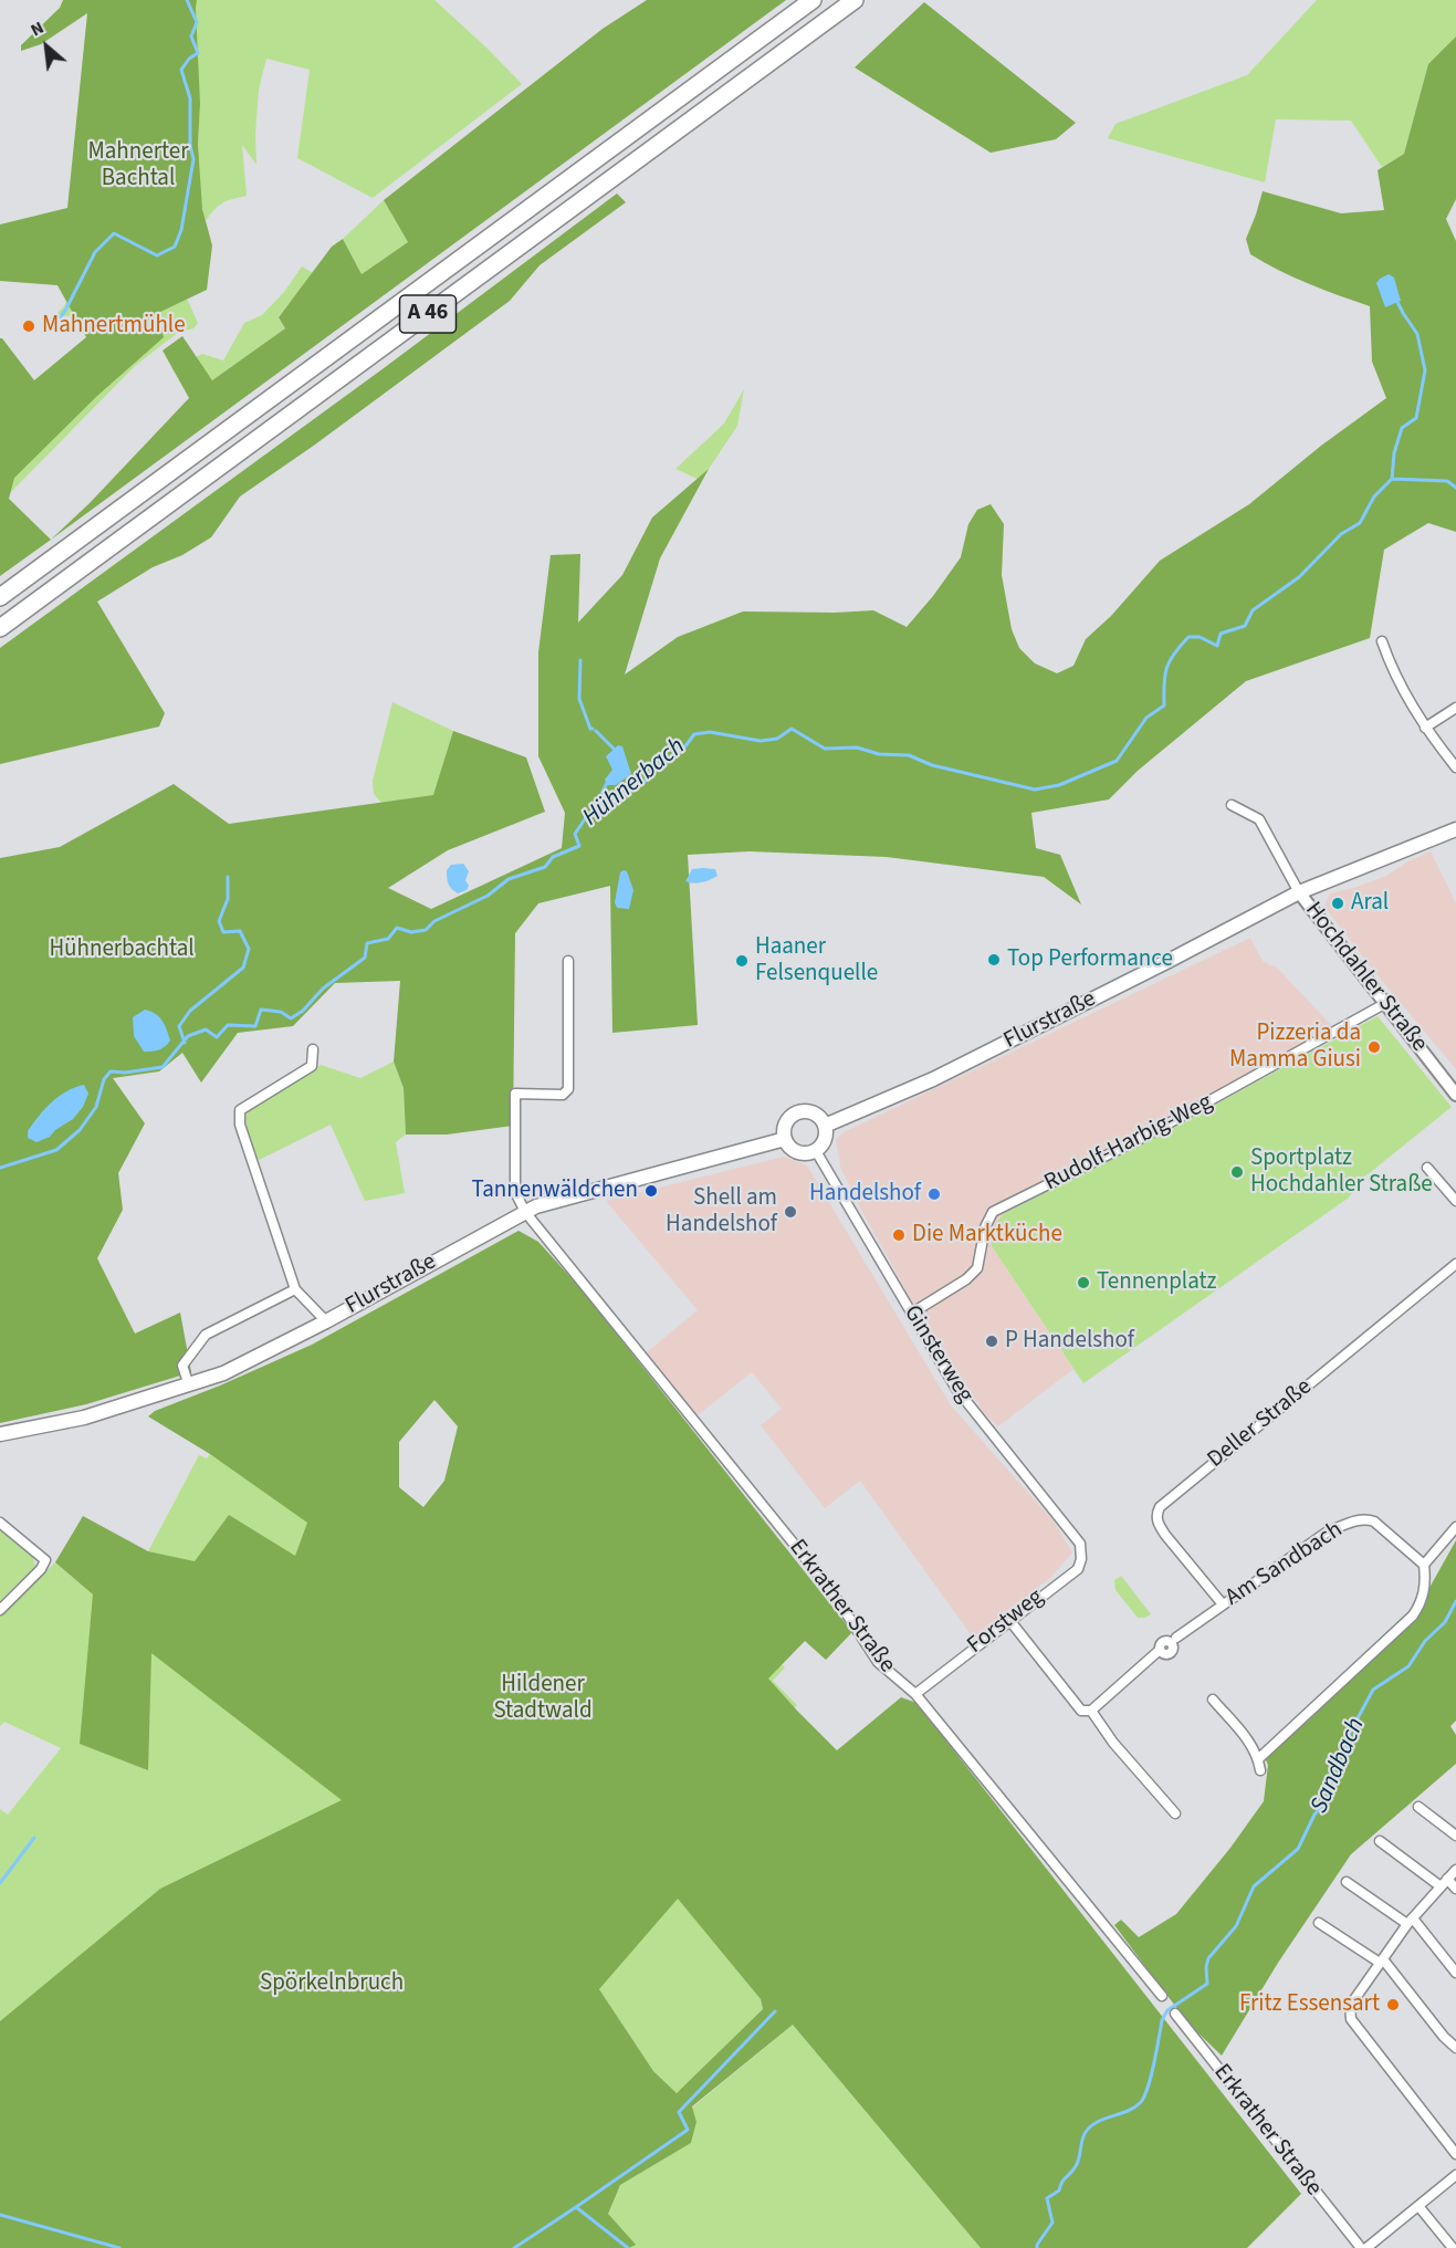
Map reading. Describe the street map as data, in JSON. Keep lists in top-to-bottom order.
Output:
{
  "streets": {
    "highway": ["A 46"],
    "main road": ["Flurstraße"],
    "street": [
      "Hochdahler Straße",
      "Rudolf-Harbig-Weg",
      "Ginsterweg",
      "Deller Straße",
      "Am Sandbach",
      "Erkrather Straße",
      "Forstweg"
    ]
  },
  "crossings": [
    ["Hochdahler Straße", "Flurstraße"],
    ["Hochdahler Straße", "Rudolf-Harbig-Weg"],
    ["Flurstraße", "Ginsterweg"],
    ["Flurstraße", "Erkrather Straße"],
    ["Rudolf-Harbig-Weg", "Ginsterweg"],
    ["Ginsterweg", "Forstweg"],
    ["Deller Straße", "Am Sandbach"],
    ["Erkrather Straße", "Forstweg"]
  ],
  "water": ["Hühnerbach", "Sandbach"],
  "parks": [
    "Mahnerter Bachtal",
    "Hühnerbachtal",
    "Hildener Stadtwald",
    "Spörkelnbruch"
  ],
  "places": [
    "Mahnertmühle",
    "Aral",
    "Top Performance",
    "Haaner Felsenquelle",
    "Pizzeria da Mamma Giusi",
    "Sportplatz Hochdahler Straße",
    "Tannenwäldchen",
    "Handelshof",
    "Shell am Handelshof",
    "Die Marktküche",
    "Tennenplatz",
    "P Handelshof",
    "Fritz Essensart"
  ],
  "north": "top left"
}
